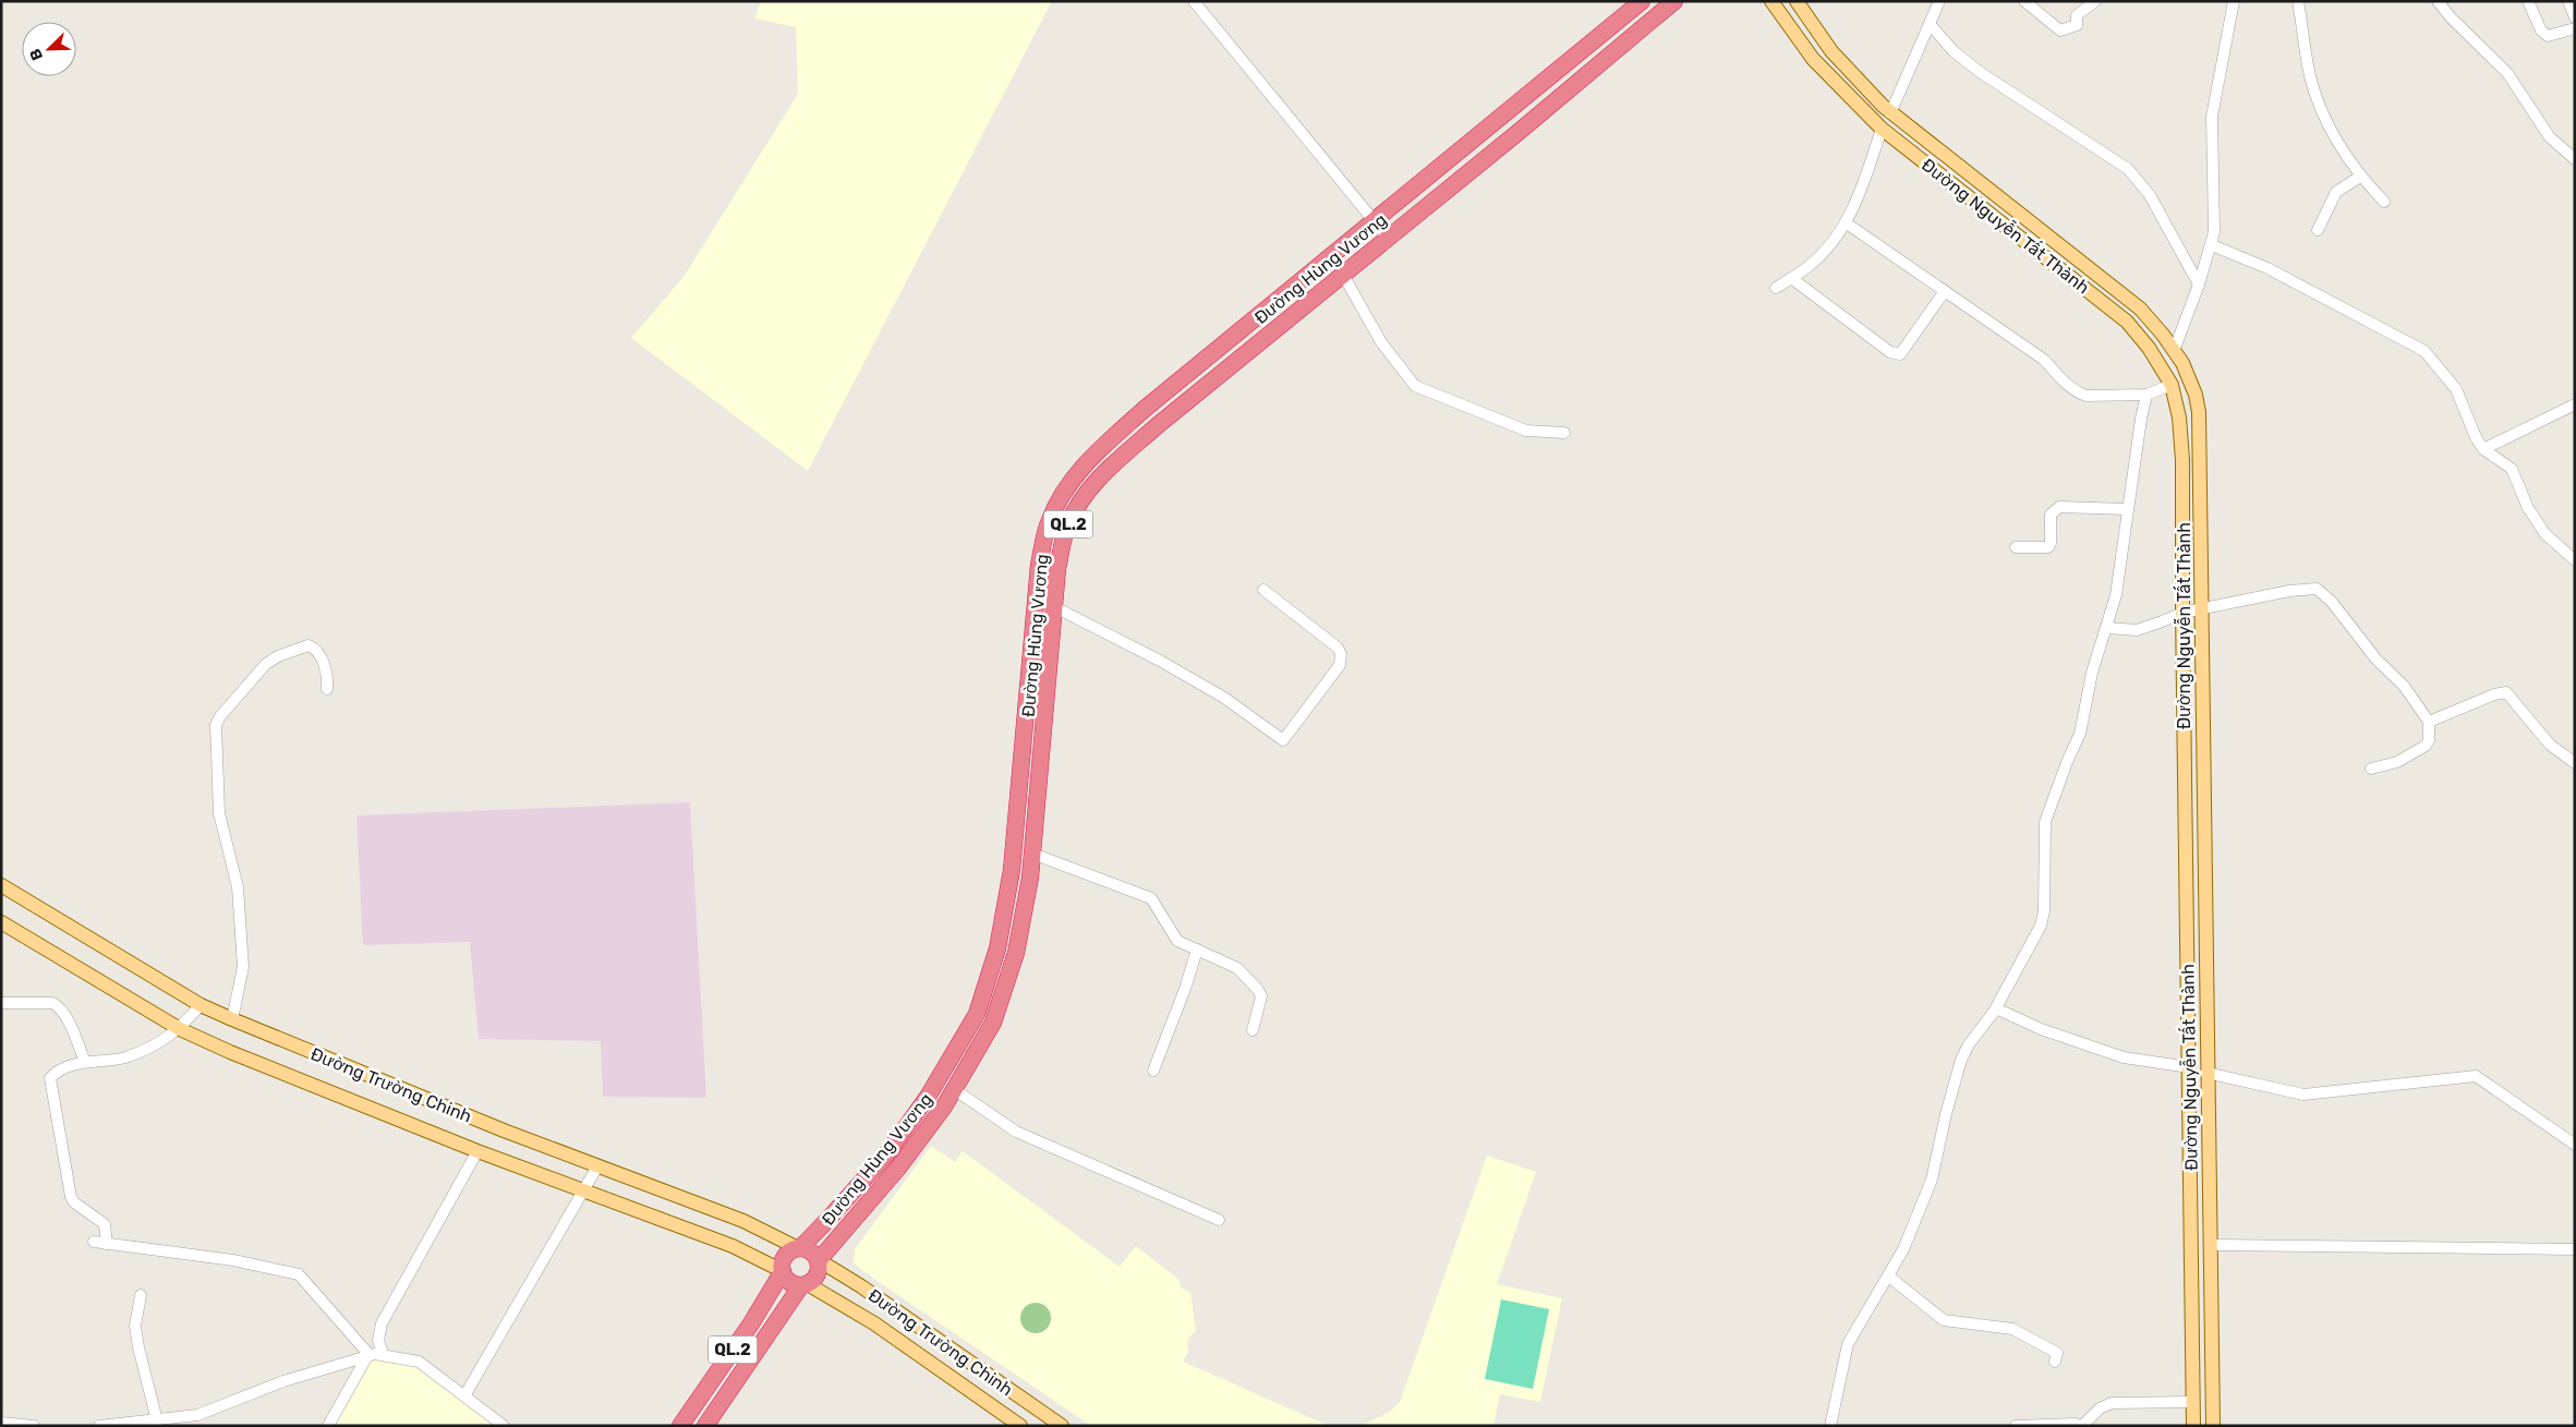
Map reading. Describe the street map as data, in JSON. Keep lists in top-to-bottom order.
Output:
{
  "streets": {
    "highway": ["Đường Hùng Vương", "QL.2"],
    "main road": ["Đường Nguyễn Tất Thành", "Đường Trường Chinh"]
  },
  "crossings": [
    ["Đường Hùng Vương", "QL.2"],
    ["Đường Hùng Vương", "Đường Trường Chinh"],
    ["QL.2", "Đường Trường Chinh"]
  ],
  "north": "bottom left"
}
